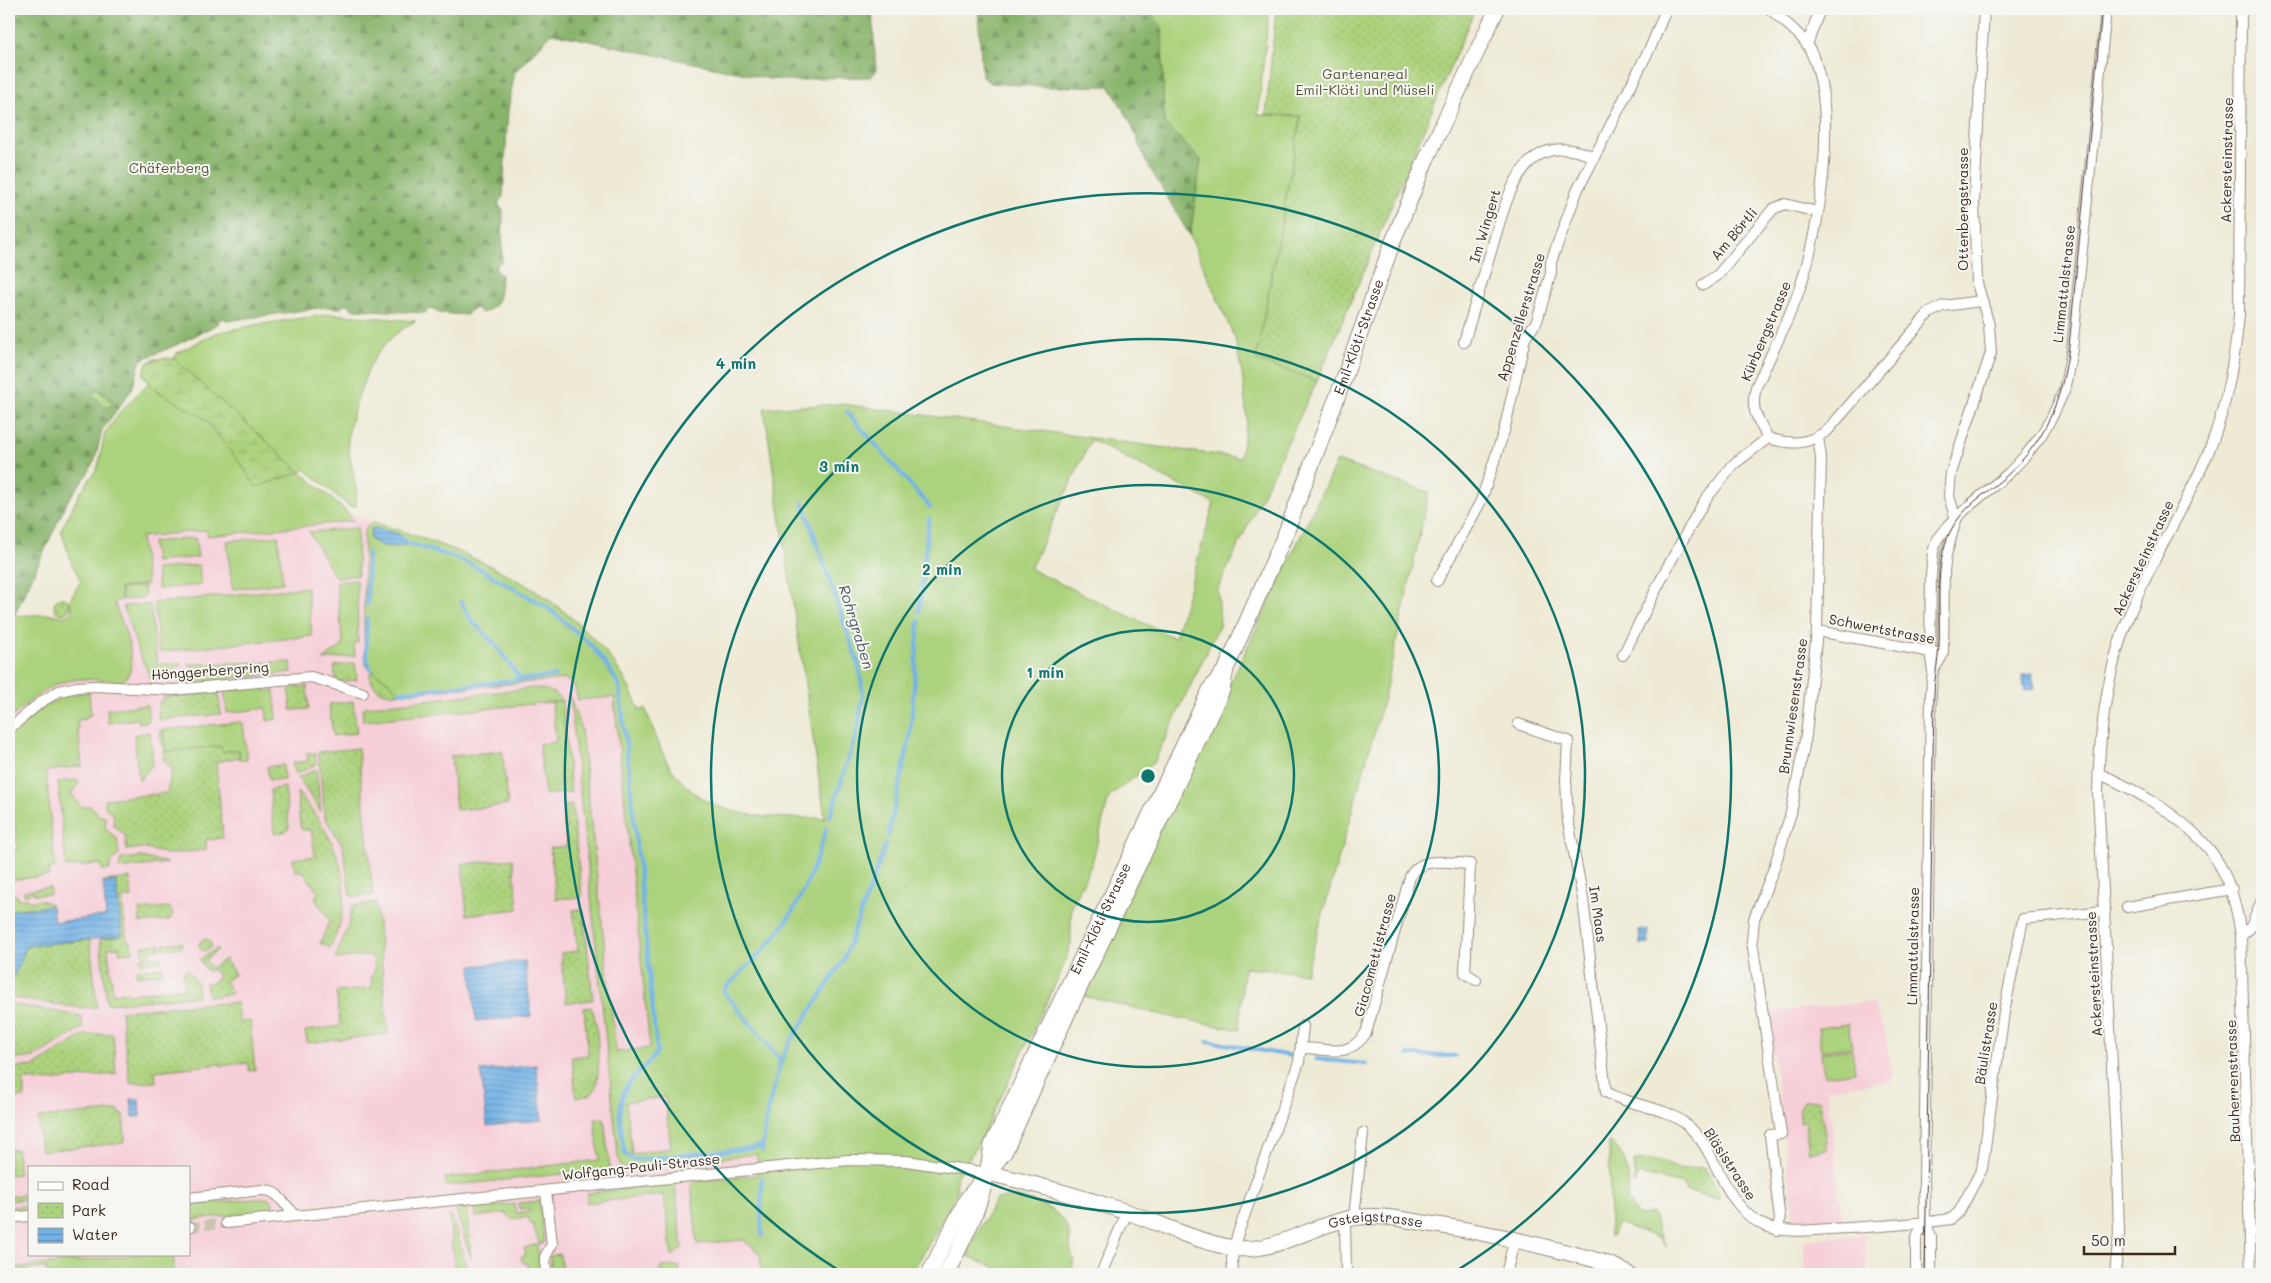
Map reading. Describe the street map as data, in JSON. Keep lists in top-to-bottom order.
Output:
{
  "streets": {
    "street": [
      "Ackersteinstrasse",
      "Ottenbergstrasse",
      "Im Wingert",
      "Am Börtli",
      "Limmattalstrasse",
      "Appenzellerstrasse",
      "Kürbergstrasse",
      "Emil-Klöti-Strasse",
      "Schwertstrasse",
      "Hönggerbergring",
      "Brunnwiesenstrasse",
      "Im Maas",
      "Giacomettistrasse",
      "Bäulistrasse",
      "Bauherrenstrasse",
      "Bläsistrasse",
      "Wolfgang-Pauli-Strasse",
      "Gsteigstrasse"
    ]
  },
  "crossings": [
    ["Ackersteinstrasse", "Bäulistrasse"],
    ["Ackersteinstrasse", "Bauherrenstrasse"],
    ["Ottenbergstrasse", "Limmattalstrasse"],
    ["Im Wingert", "Appenzellerstrasse"],
    ["Am Börtli", "Kürbergstrasse"],
    ["Limmattalstrasse", "Schwertstrasse"],
    ["Limmattalstrasse", "Bäulistrasse"],
    ["Limmattalstrasse", "Bläsistrasse"],
    ["Emil-Klöti-Strasse", "Wolfgang-Pauli-Strasse"],
    ["Emil-Klöti-Strasse", "Gsteigstrasse"],
    ["Schwertstrasse", "Brunnwiesenstrasse"],
    ["Brunnwiesenstrasse", "Bläsistrasse"],
    ["Im Maas", "Bläsistrasse"],
    ["Bäulistrasse", "Bläsistrasse"],
    ["Wolfgang-Pauli-Strasse", "Gsteigstrasse"]
  ],
  "water": ["Rohrgraben"],
  "parks": ["Gartenareal Emil-Klöti und Müseli", "Chäferberg"],
  "legend": ["Road", "Park", "Water"],
  "scale_bar": "50 m",
  "rings": [
    "4 min",
    "3 min",
    "2 min",
    "1 min"
  ]
}
